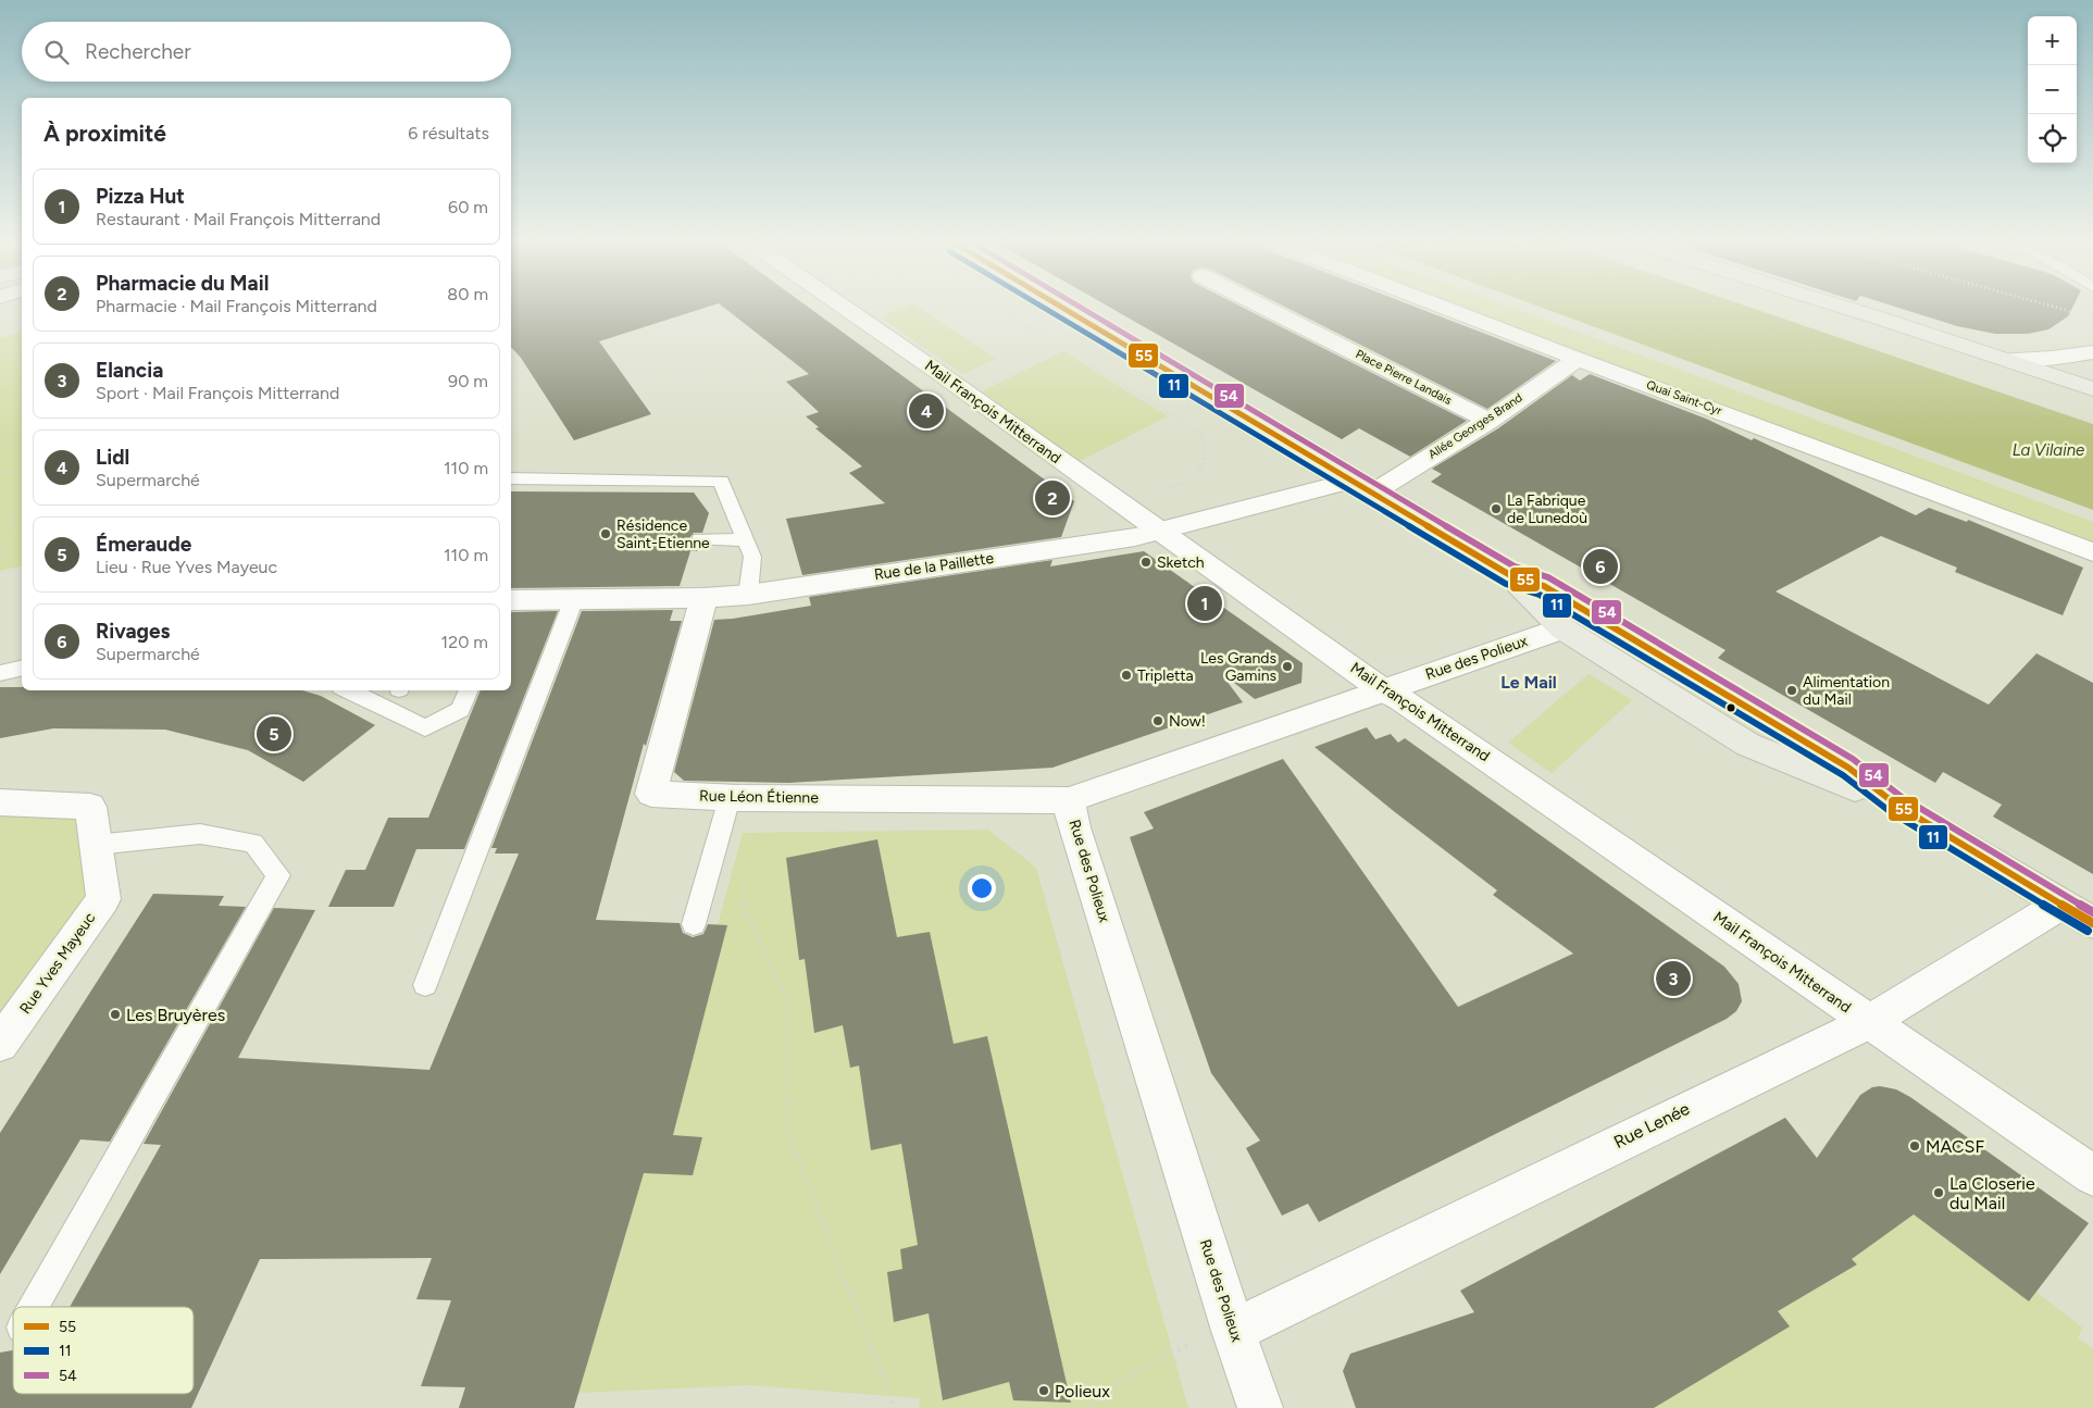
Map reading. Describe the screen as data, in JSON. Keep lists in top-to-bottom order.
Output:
{
  "streets": {
    "street": [
      "Place Pierre Landais",
      "Quai Saint-Cyr",
      "Mail François Mitterrand",
      "Allée Georges Brand",
      "Rue de la Paillette",
      "Rue des Polieux",
      "Rue Léon Étienne",
      "Rue Yves Mayeuc",
      "Rue Lenée"
    ]
  },
  "crossings": [
    ["Place Pierre Landais", "Allée Georges Brand"],
    ["Quai Saint-Cyr", "Allée Georges Brand"],
    ["Mail François Mitterrand", "Rue de la Paillette"],
    ["Mail François Mitterrand", "Rue des Polieux"],
    ["Mail François Mitterrand", "Rue Lenée"],
    ["Allée Georges Brand", "Rue de la Paillette"],
    ["Rue de la Paillette", "Rue Léon Étienne"],
    ["Rue des Polieux", "Rue Léon Étienne"],
    ["Rue des Polieux", "Rue Lenée"]
  ],
  "districts": ["Le Mail"],
  "water": ["La Vilaine"],
  "places": [
    "La Fabrique de Lunedoù",
    "Résidence Saint-Etienne",
    "Sketch",
    "Les Grands Gamins",
    "Tripletta",
    "Alimentation du Mail",
    "Now!",
    "Les Bruyères",
    "MACSF",
    "La Closerie du Mail",
    "Polieux"
  ],
  "lines": ["transit line 55", "transit line 11", "transit line 54"],
  "legend": ["55", "11", "54"],
  "page": {
    "map_buttons": ["+", "−"],
    "search": "Rechercher",
    "heading": ["À proximité", "6 résultats"],
    "list": [
      {
        "mark": "1",
        "name": "Pizza Hut",
        "note": "Restaurant · Mail François Mitterrand",
        "value": "60 m"
      },
      {
        "mark": "2",
        "name": "Pharmacie du Mail",
        "note": "Pharmacie · Mail François Mitterrand",
        "value": "80 m"
      },
      {
        "mark": "3",
        "name": "Elancia",
        "note": "Sport · Mail François Mitterrand",
        "value": "90 m"
      },
      {
        "mark": "4",
        "name": "Lidl",
        "note": "Supermarché",
        "value": "110 m"
      },
      {
        "mark": "5",
        "name": "Émeraude",
        "note": "Lieu · Rue Yves Mayeuc",
        "value": "110 m"
      },
      {
        "mark": "6",
        "name": "Rivages",
        "note": "Supermarché",
        "value": "120 m"
      }
    ],
    "pins": [
      "4",
      "2",
      "6",
      "1",
      "5",
      "3"
    ]
  }
}
